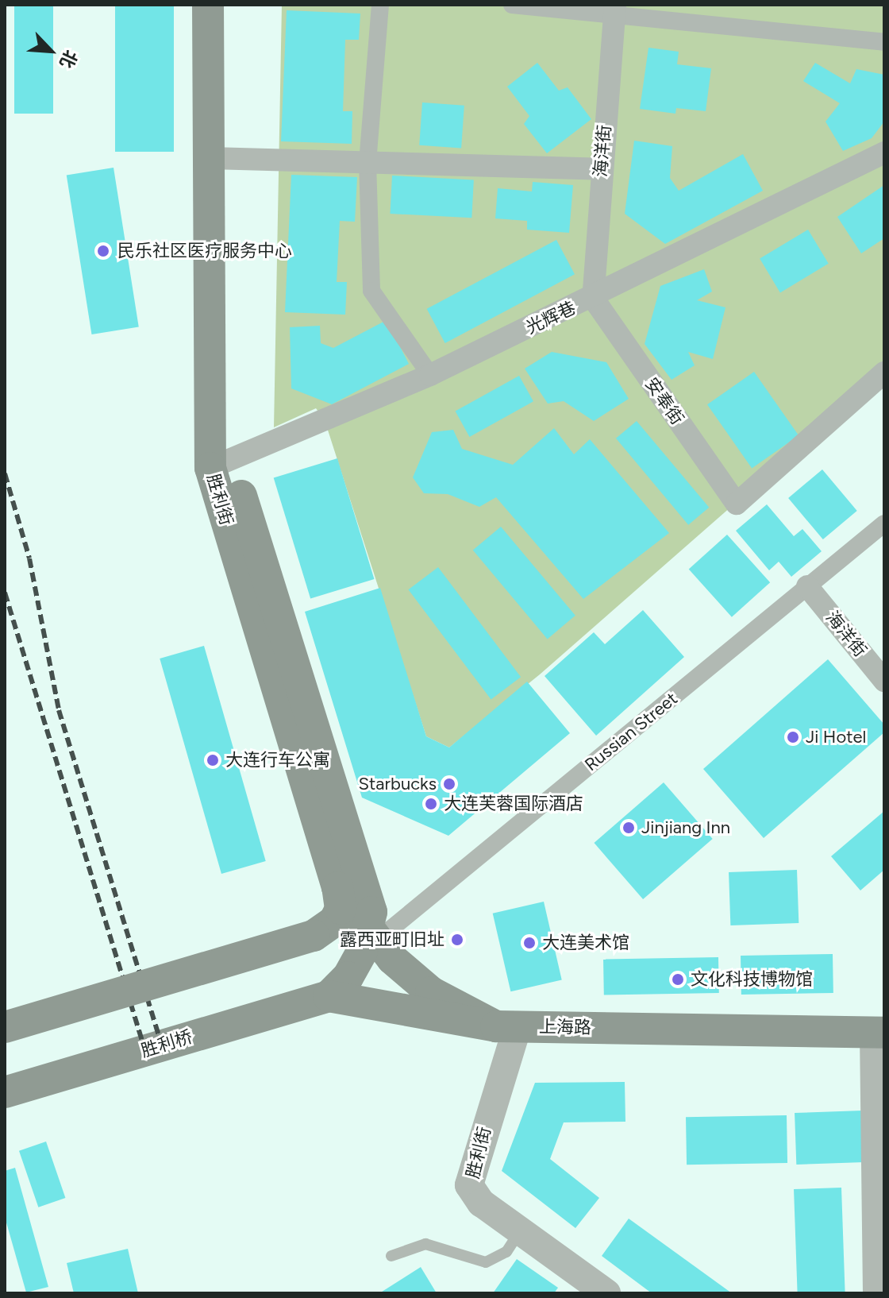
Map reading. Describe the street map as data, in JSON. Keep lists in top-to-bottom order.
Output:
{
  "streets": {
    "main road": ["胜利街", "上海路", "胜利桥"],
    "street": [
      "海洋街",
      "光辉巷",
      "安奉街",
      "Russian Street"
    ]
  },
  "crossings": [
    ["海洋街", "光辉巷"],
    ["海洋街", "安奉街"],
    ["海洋街", "Russian Street"],
    ["光辉巷", "安奉街"],
    ["光辉巷", "胜利街"],
    ["胜利街", "Russian Street"],
    ["胜利街", "上海路"],
    ["上海路", "胜利桥"]
  ],
  "places": [
    "民乐社区医疗服务中心",
    "Ji Hotel",
    "大连行车公寓",
    "Starbucks",
    "大连芙蓉国际酒店",
    "Jinjiang Inn",
    "露西亚町旧址",
    "大连美术馆",
    "文化科技博物馆"
  ],
  "north": "bottom right"
}
